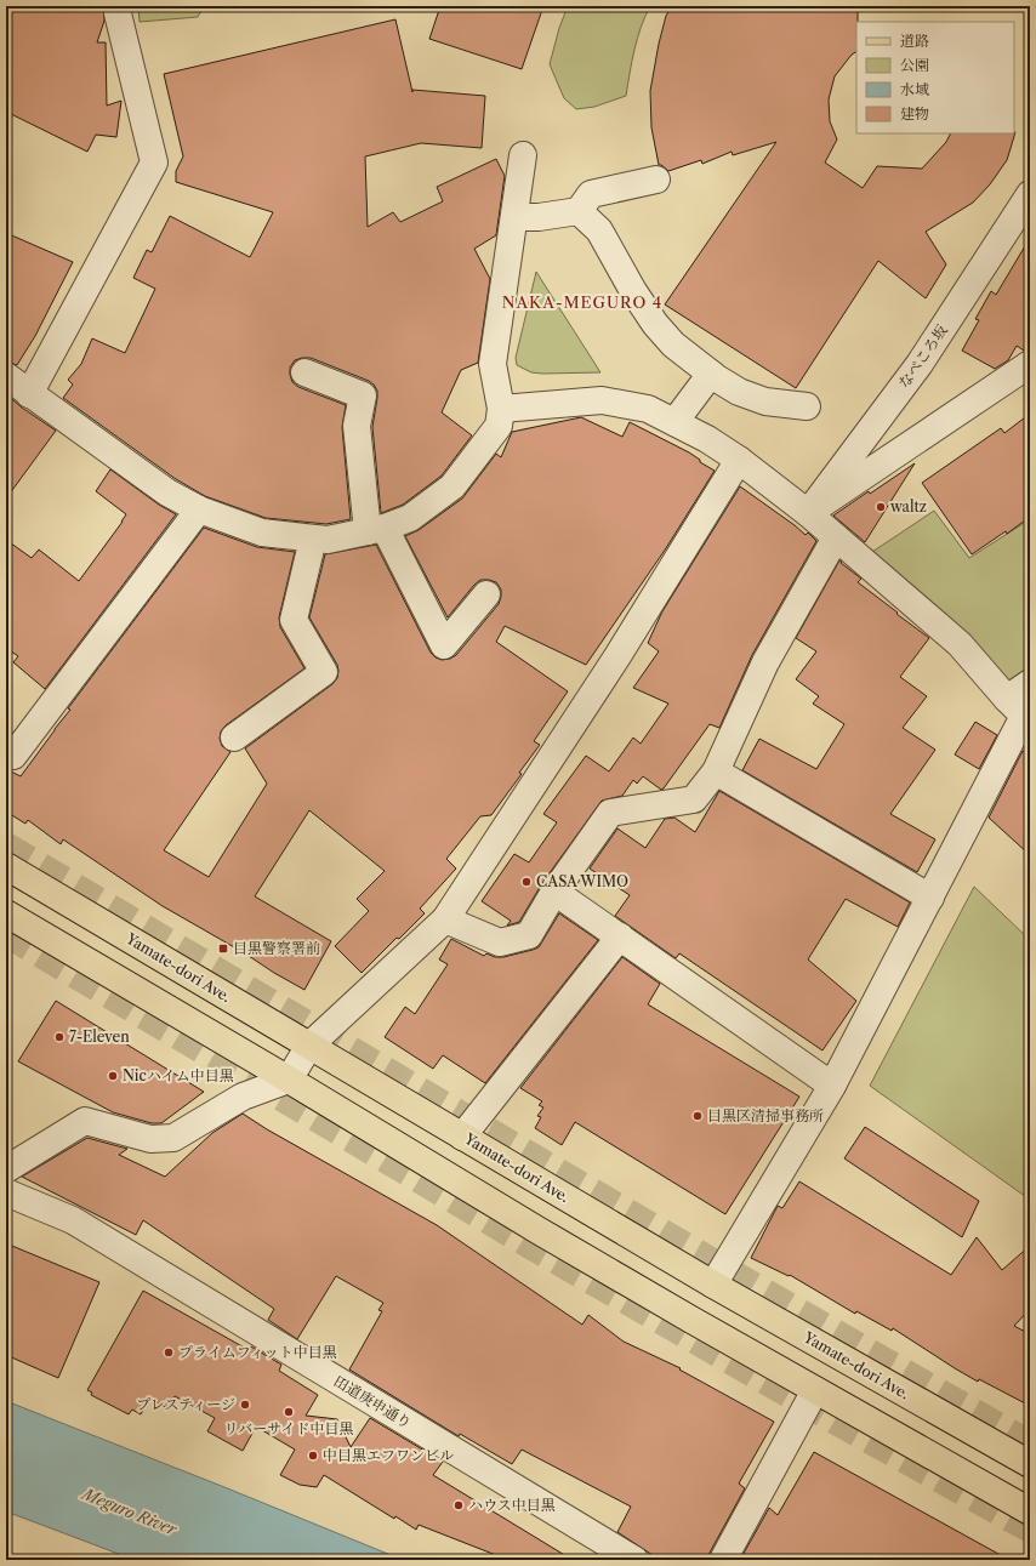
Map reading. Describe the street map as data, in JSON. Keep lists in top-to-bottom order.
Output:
{
  "streets": {
    "main road": ["Yamate-dori Ave."],
    "street": ["なべころ坂", "田道庚申通り"]
  },
  "districts": ["NAKA-MEGURO 4"],
  "water": ["Meguro River"],
  "places": {
    "other": [
      "waltz",
      "CASA WIMO",
      "7-Eleven",
      "Nicハイム中目黒",
      "目黒区清掃事務所",
      "プライムフィット中目黒",
      "プレスティージ",
      "リバーサイド中目黒",
      "中目黒エフワンビル",
      "ハウス中目黒"
    ],
    "transit": ["目黒警察署前"]
  },
  "legend": [
    "道路",
    "公園",
    "水域",
    "建物"
  ]
}
